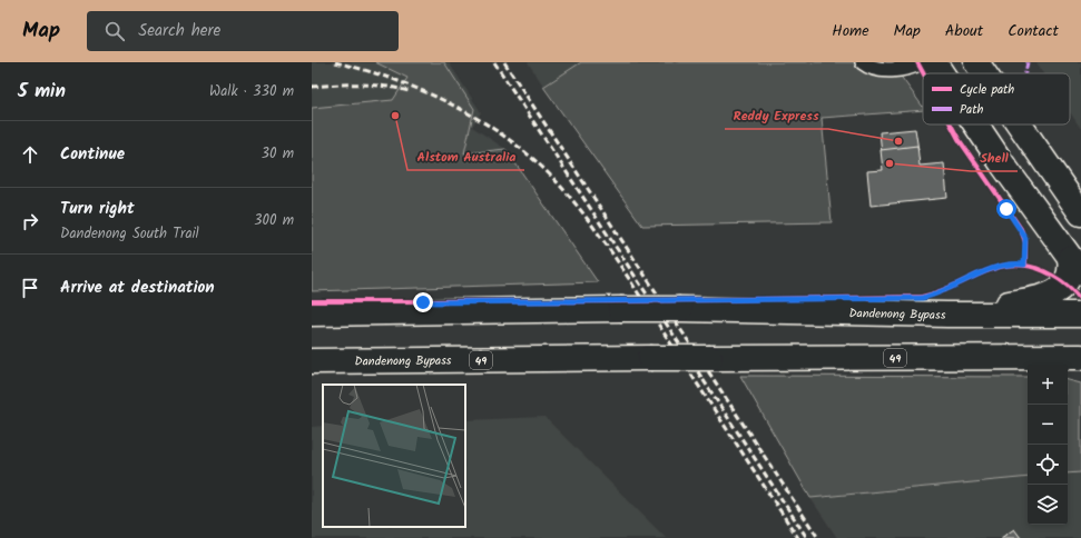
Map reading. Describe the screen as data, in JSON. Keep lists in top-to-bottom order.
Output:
{
  "streets": {
    "highway": ["Dandenong Bypass", "49"]
  },
  "places": ["Alstom Australia", "Reddy Express", "Shell"],
  "legend": ["Cycle path", "Path"],
  "page": {
    "header": "Map",
    "search": "Search here",
    "nav": [
      "Home",
      "Map",
      "About",
      "Contact"
    ],
    "heading": ["5 min", "Walk · 330 m"],
    "list": [
      ["Continue", "30 m"],
      ["Turn right", "Dandenong South Trail", "300 m"],
      "Arrive at destination"
    ],
    "map_buttons": ["+", "−"]
  }
}
